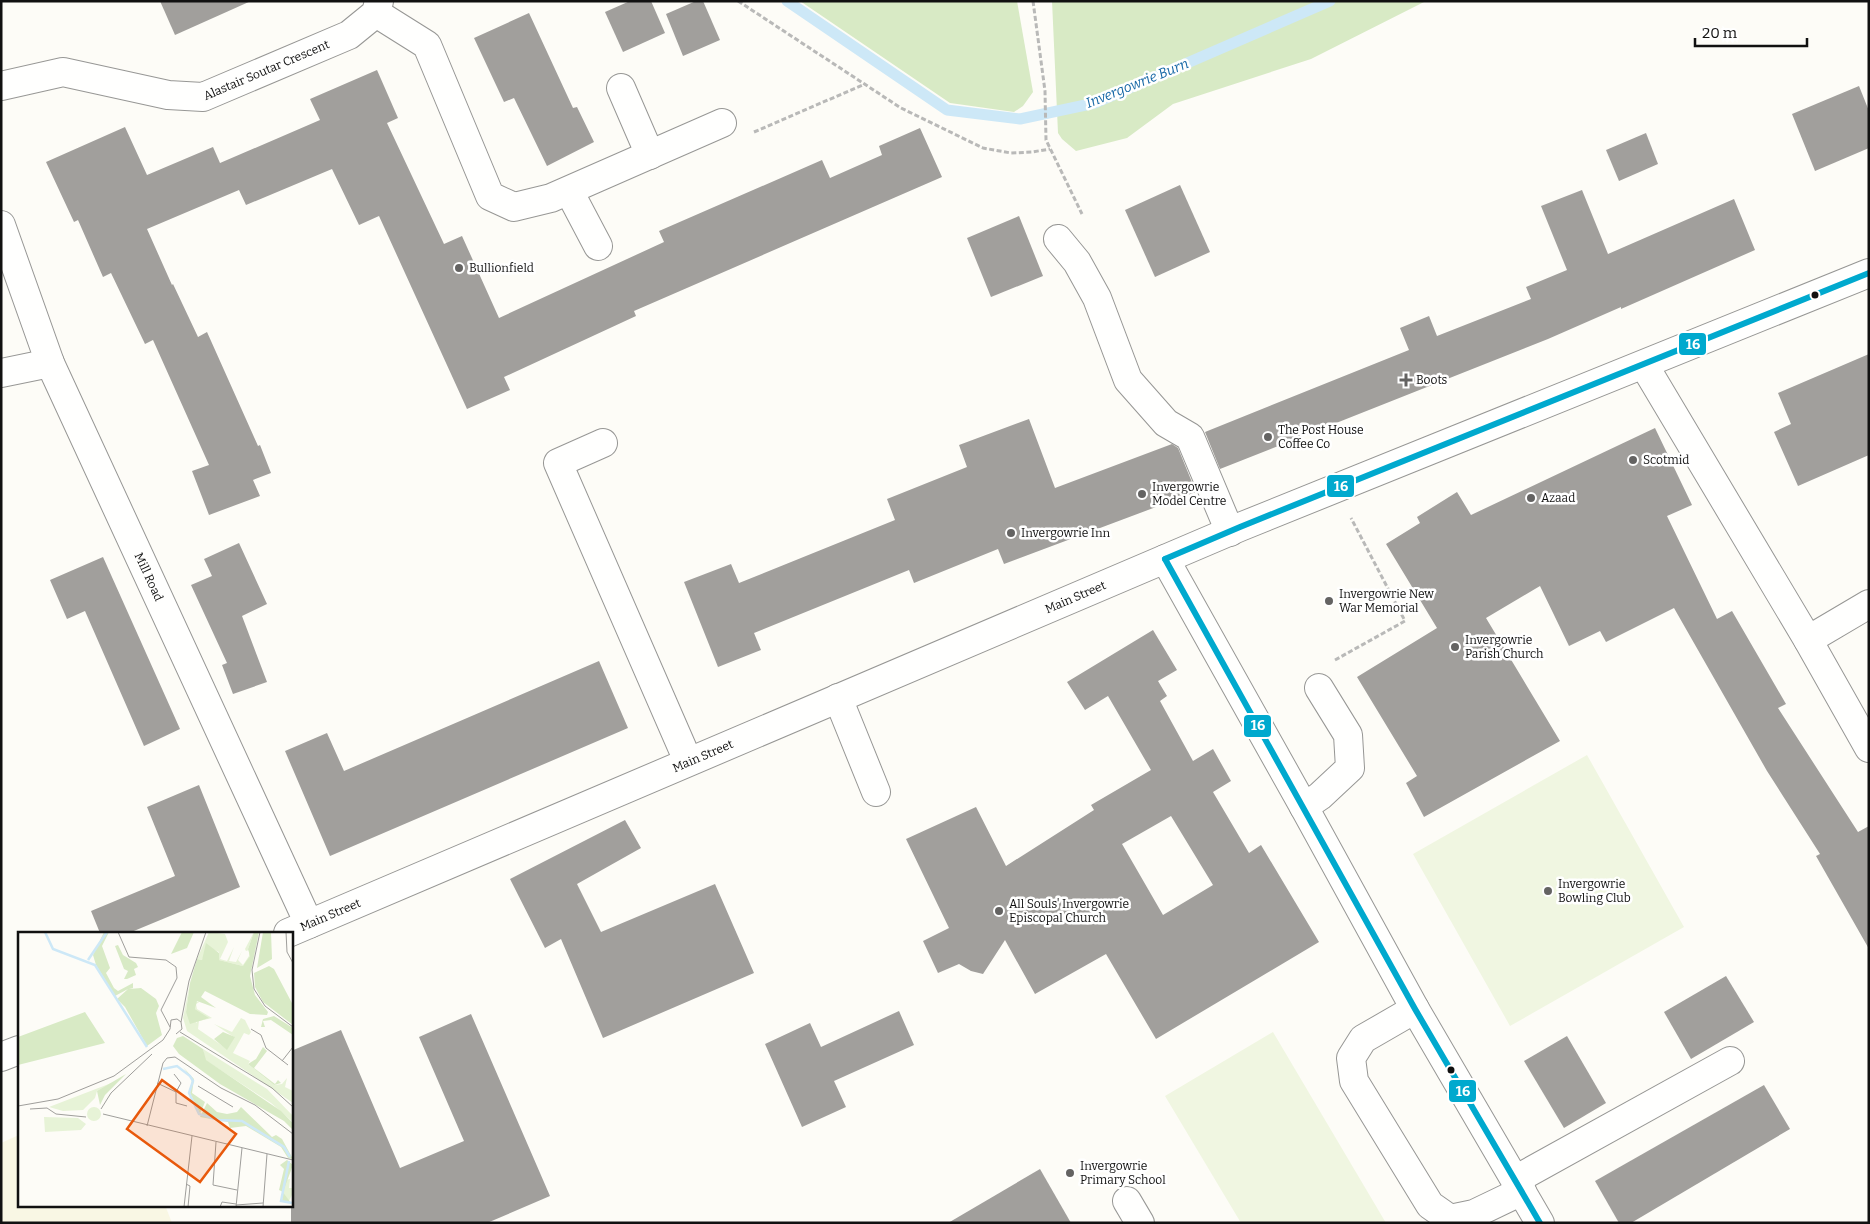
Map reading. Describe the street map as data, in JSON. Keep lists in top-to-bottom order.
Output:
{
  "streets": {
    "street": ["Alastair Soutar Crescent", "Mill Road", "Main Street"]
  },
  "crossings": [
    ["Mill Road", "Main Street"]
  ],
  "water": ["Invergowrie Burn"],
  "places": {
    "other": [
      "Bullionfield",
      "The Post House Coffee Co",
      "Scotmid",
      "Invergowrie Model Centre",
      "Azaad",
      "Invergowrie Inn",
      "Invergowrie New War Memorial",
      "Invergowrie Parish Church",
      "Invergowrie Bowling Club",
      "All Souls' Invergowrie Episcopal Church",
      "Invergowrie Primary School"
    ],
    "health": ["Boots"]
  },
  "lines": ["transit line 16"],
  "scale_bar": "20 m"
}
